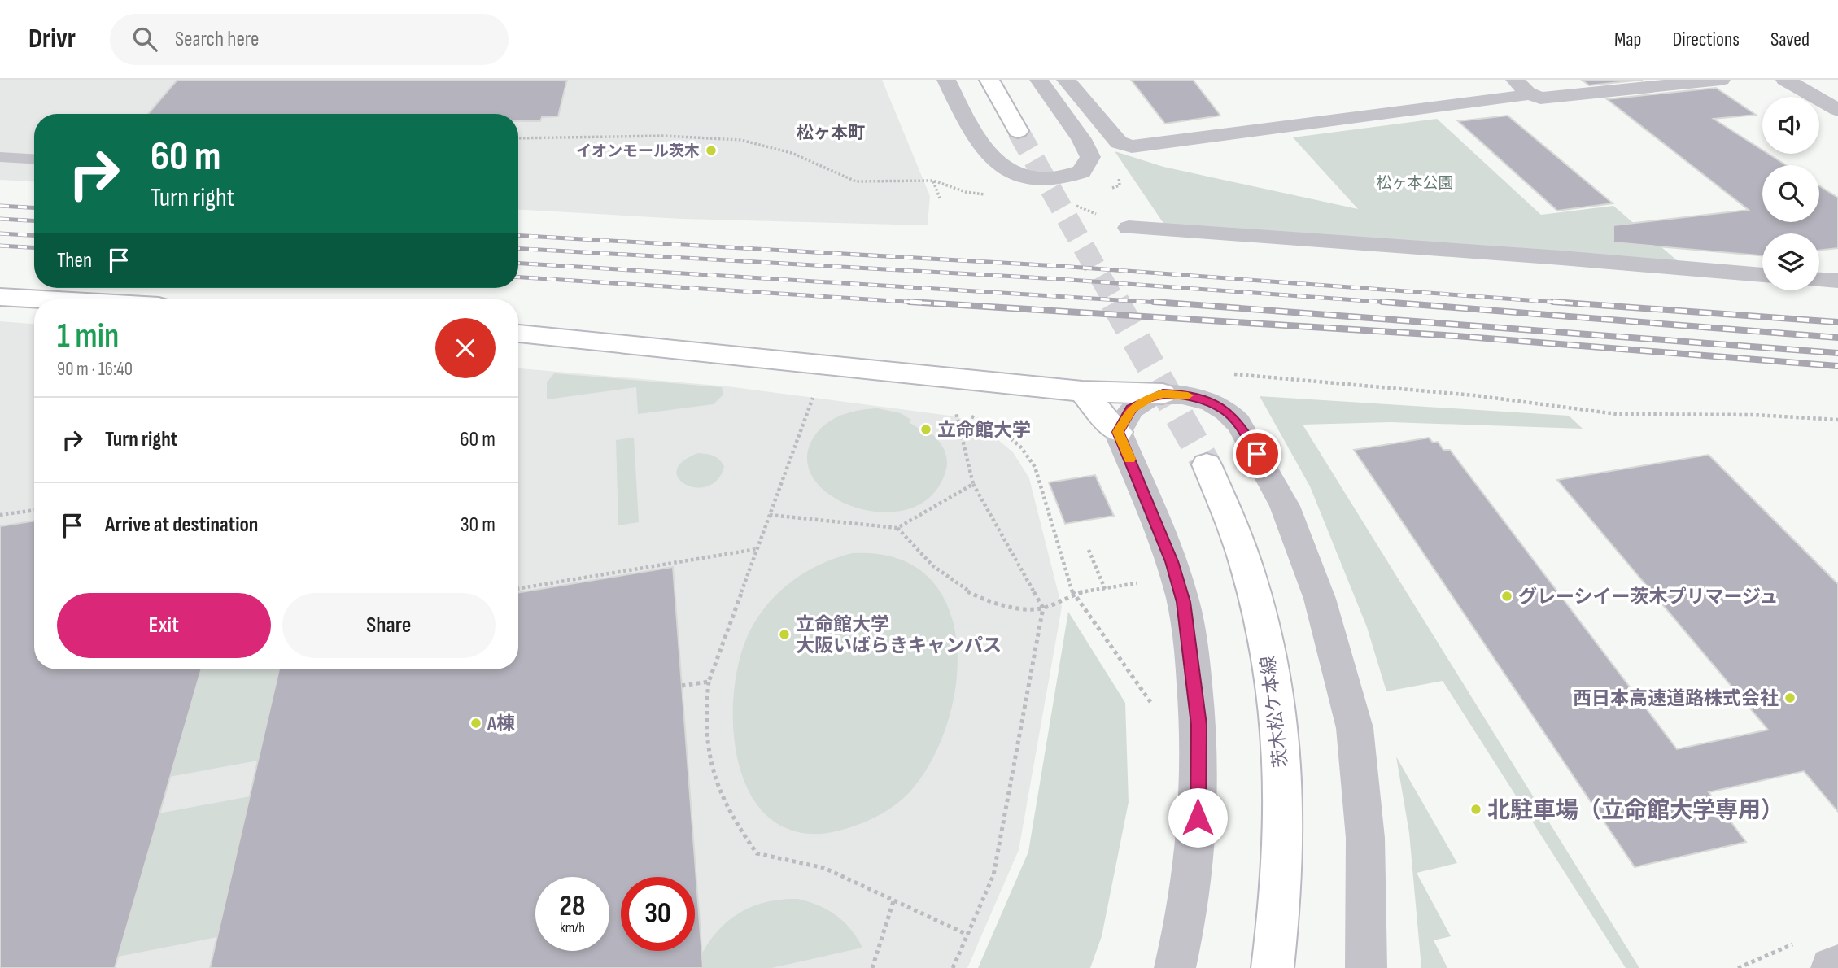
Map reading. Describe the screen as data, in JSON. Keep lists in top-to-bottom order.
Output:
{
  "streets": {
    "street": ["茨木松ケ本線"]
  },
  "districts": ["松ヶ本町"],
  "parks": ["松ヶ本公園"],
  "places": [
    "イオンモール茨木",
    "立命館大学",
    "グレーシイー茨木プリマージュ",
    "立命館大学 大阪いばらきキャンパス",
    "西日本高速道路株式会社",
    "A棟",
    "北駐車場（立命館大学専用）"
  ],
  "page": {
    "header": "Drivr",
    "search": "Search here",
    "nav": ["Map", "Directions", "Saved"],
    "turn": ["60 m", "Turn right"],
    "then": "Then",
    "heading": ["1 min", "90 m · 16:40"],
    "list": [
      {
        "name": "Turn right",
        "value": "60 m"
      },
      {
        "name": "Arrive at destination",
        "value": "30 m"
      }
    ],
    "buttons": ["Exit", "Share"],
    "speed": "28 km/h",
    "limit": "30"
  }
}
